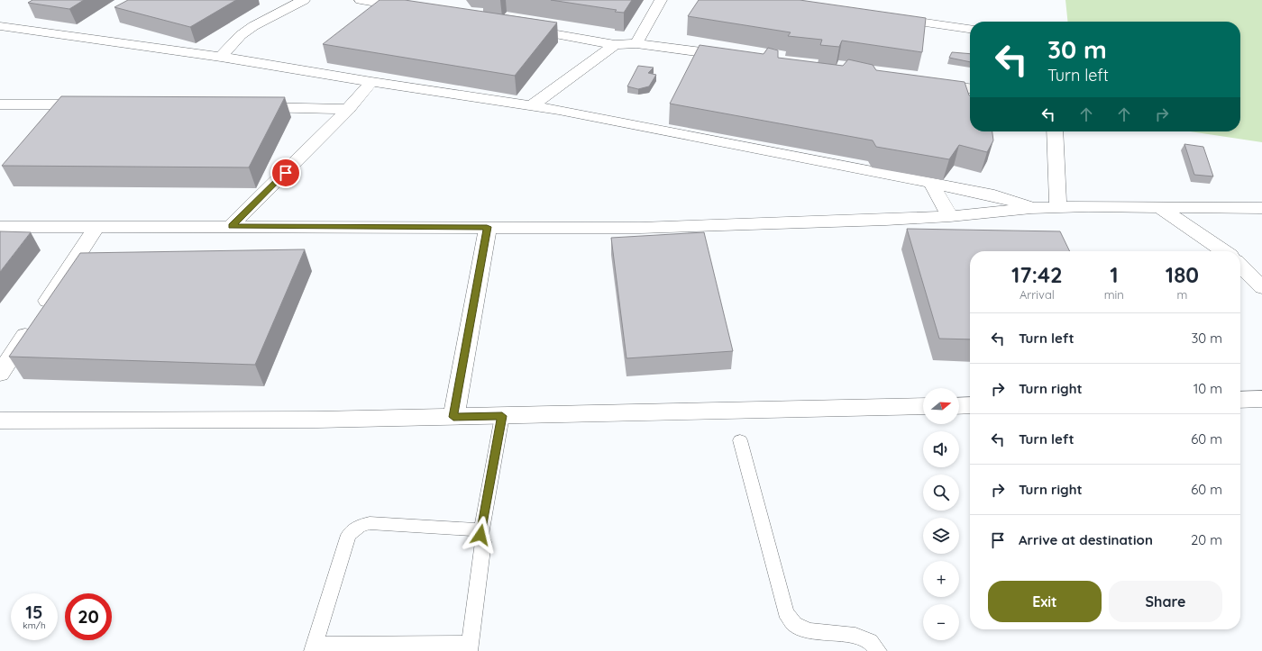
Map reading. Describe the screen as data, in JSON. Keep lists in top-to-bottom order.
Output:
{
  "north": "right",
  "page": {
    "turn": ["30 m", "Turn left"],
    "eta": [
      "17:42",
      "Arrival",
      "1",
      "min",
      "180",
      "m"
    ],
    "list": [
      {
        "name": "Turn left",
        "value": "30 m"
      },
      {
        "name": "Turn right",
        "value": "10 m"
      },
      {
        "name": "Turn left",
        "value": "60 m"
      },
      {
        "name": "Turn right",
        "value": "60 m"
      },
      {
        "name": "Arrive at destination",
        "value": "20 m"
      }
    ],
    "map_buttons": ["+", "−"],
    "buttons": ["Exit", "Share"],
    "speed": "15 km/h",
    "limit": "20"
  }
}
